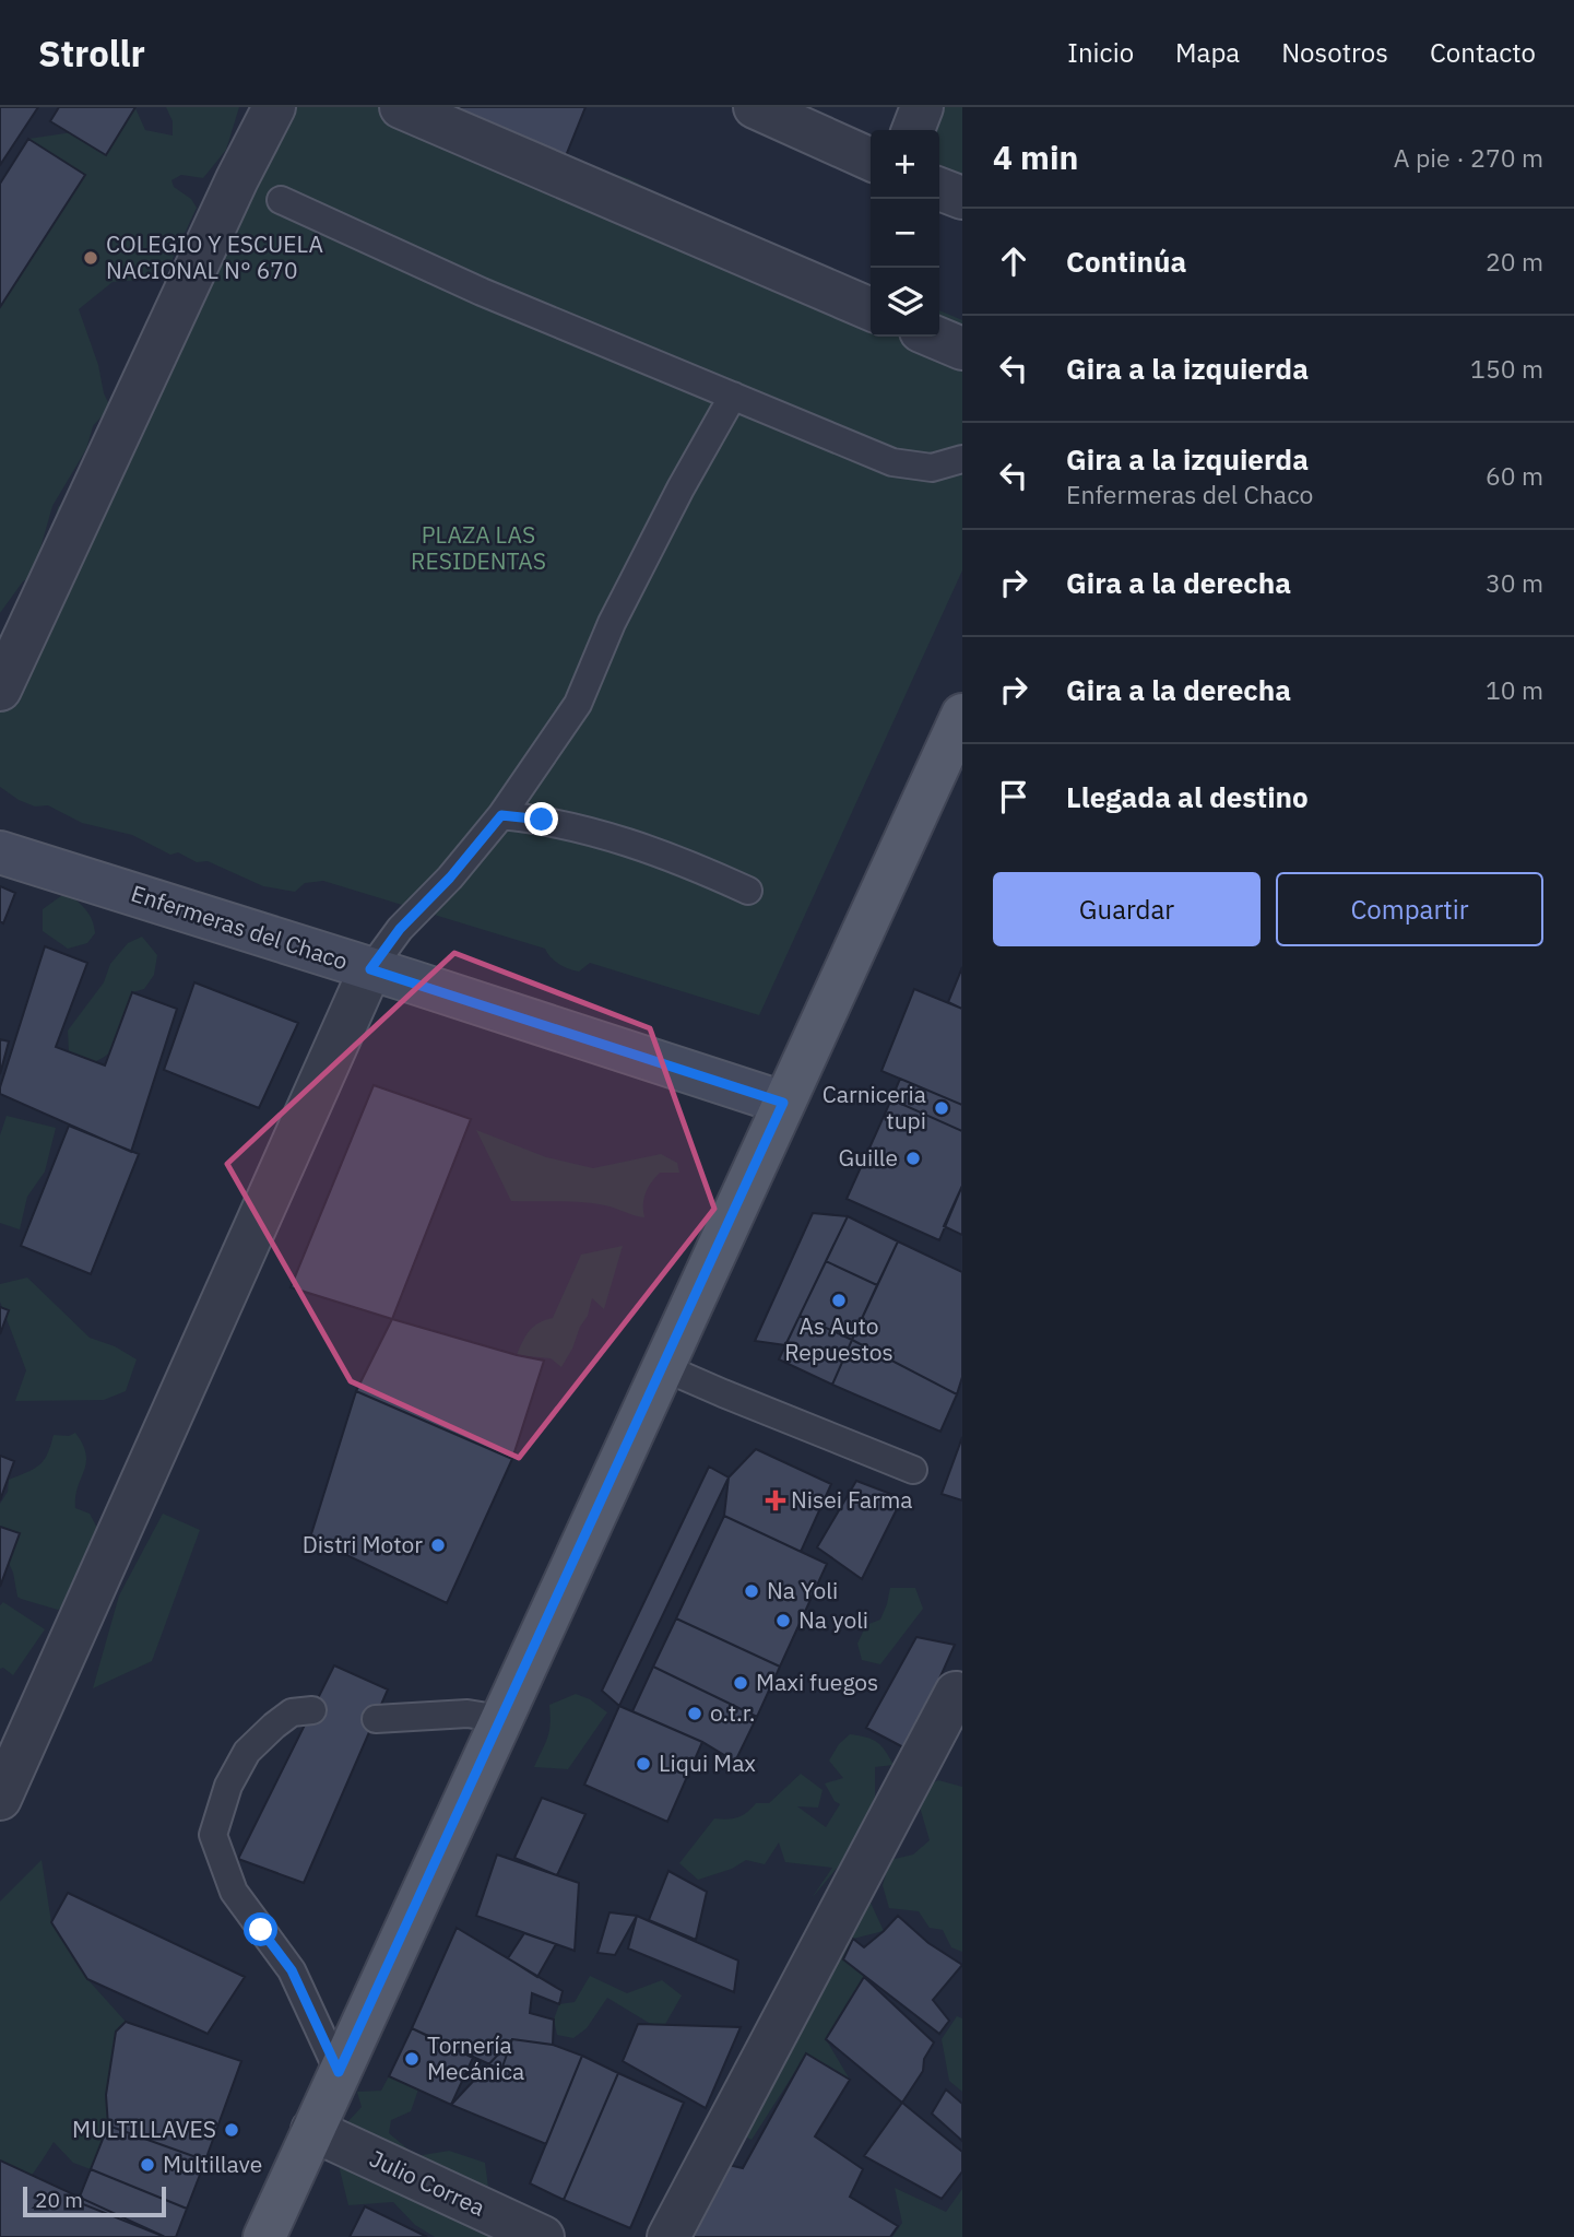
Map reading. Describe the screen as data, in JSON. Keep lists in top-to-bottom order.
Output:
{
  "streets": {
    "main road": ["Enfermeras del Chaco"],
    "street": ["Julio Correa"]
  },
  "parks": ["PLAZA LAS RESIDENTAS"],
  "places": {
    "other": [
      "COLEGIO Y ESCUELA NACIONAL N° 670",
      "Carniceria tupi",
      "Guille",
      "As Auto Repuestos",
      "Distri Motor",
      "Na Yoli",
      "Na yoli",
      "Maxi fuegos",
      "o.t.r.",
      "Liqui Max",
      "Tornería Mecánica",
      "MULTILLAVES",
      "Multillave"
    ],
    "health": ["Nisei Farma"]
  },
  "scale_bar": "20 m",
  "page": {
    "header": "Strollr",
    "nav": [
      "Inicio",
      "Mapa",
      "Nosotros",
      "Contacto"
    ],
    "heading": ["4 min", "A pie · 270 m"],
    "map_buttons": ["+", "−"],
    "list": [
      ["Continúa", "20 m"],
      ["Gira a la izquierda", "150 m"],
      ["Gira a la izquierda", "Enfermeras del Chaco", "60 m"],
      ["Gira a la derecha", "30 m"],
      ["Gira a la derecha", "10 m"],
      "Llegada al destino"
    ],
    "buttons": ["Guardar", "Compartir"],
    "scale": "20 m"
  }
}
